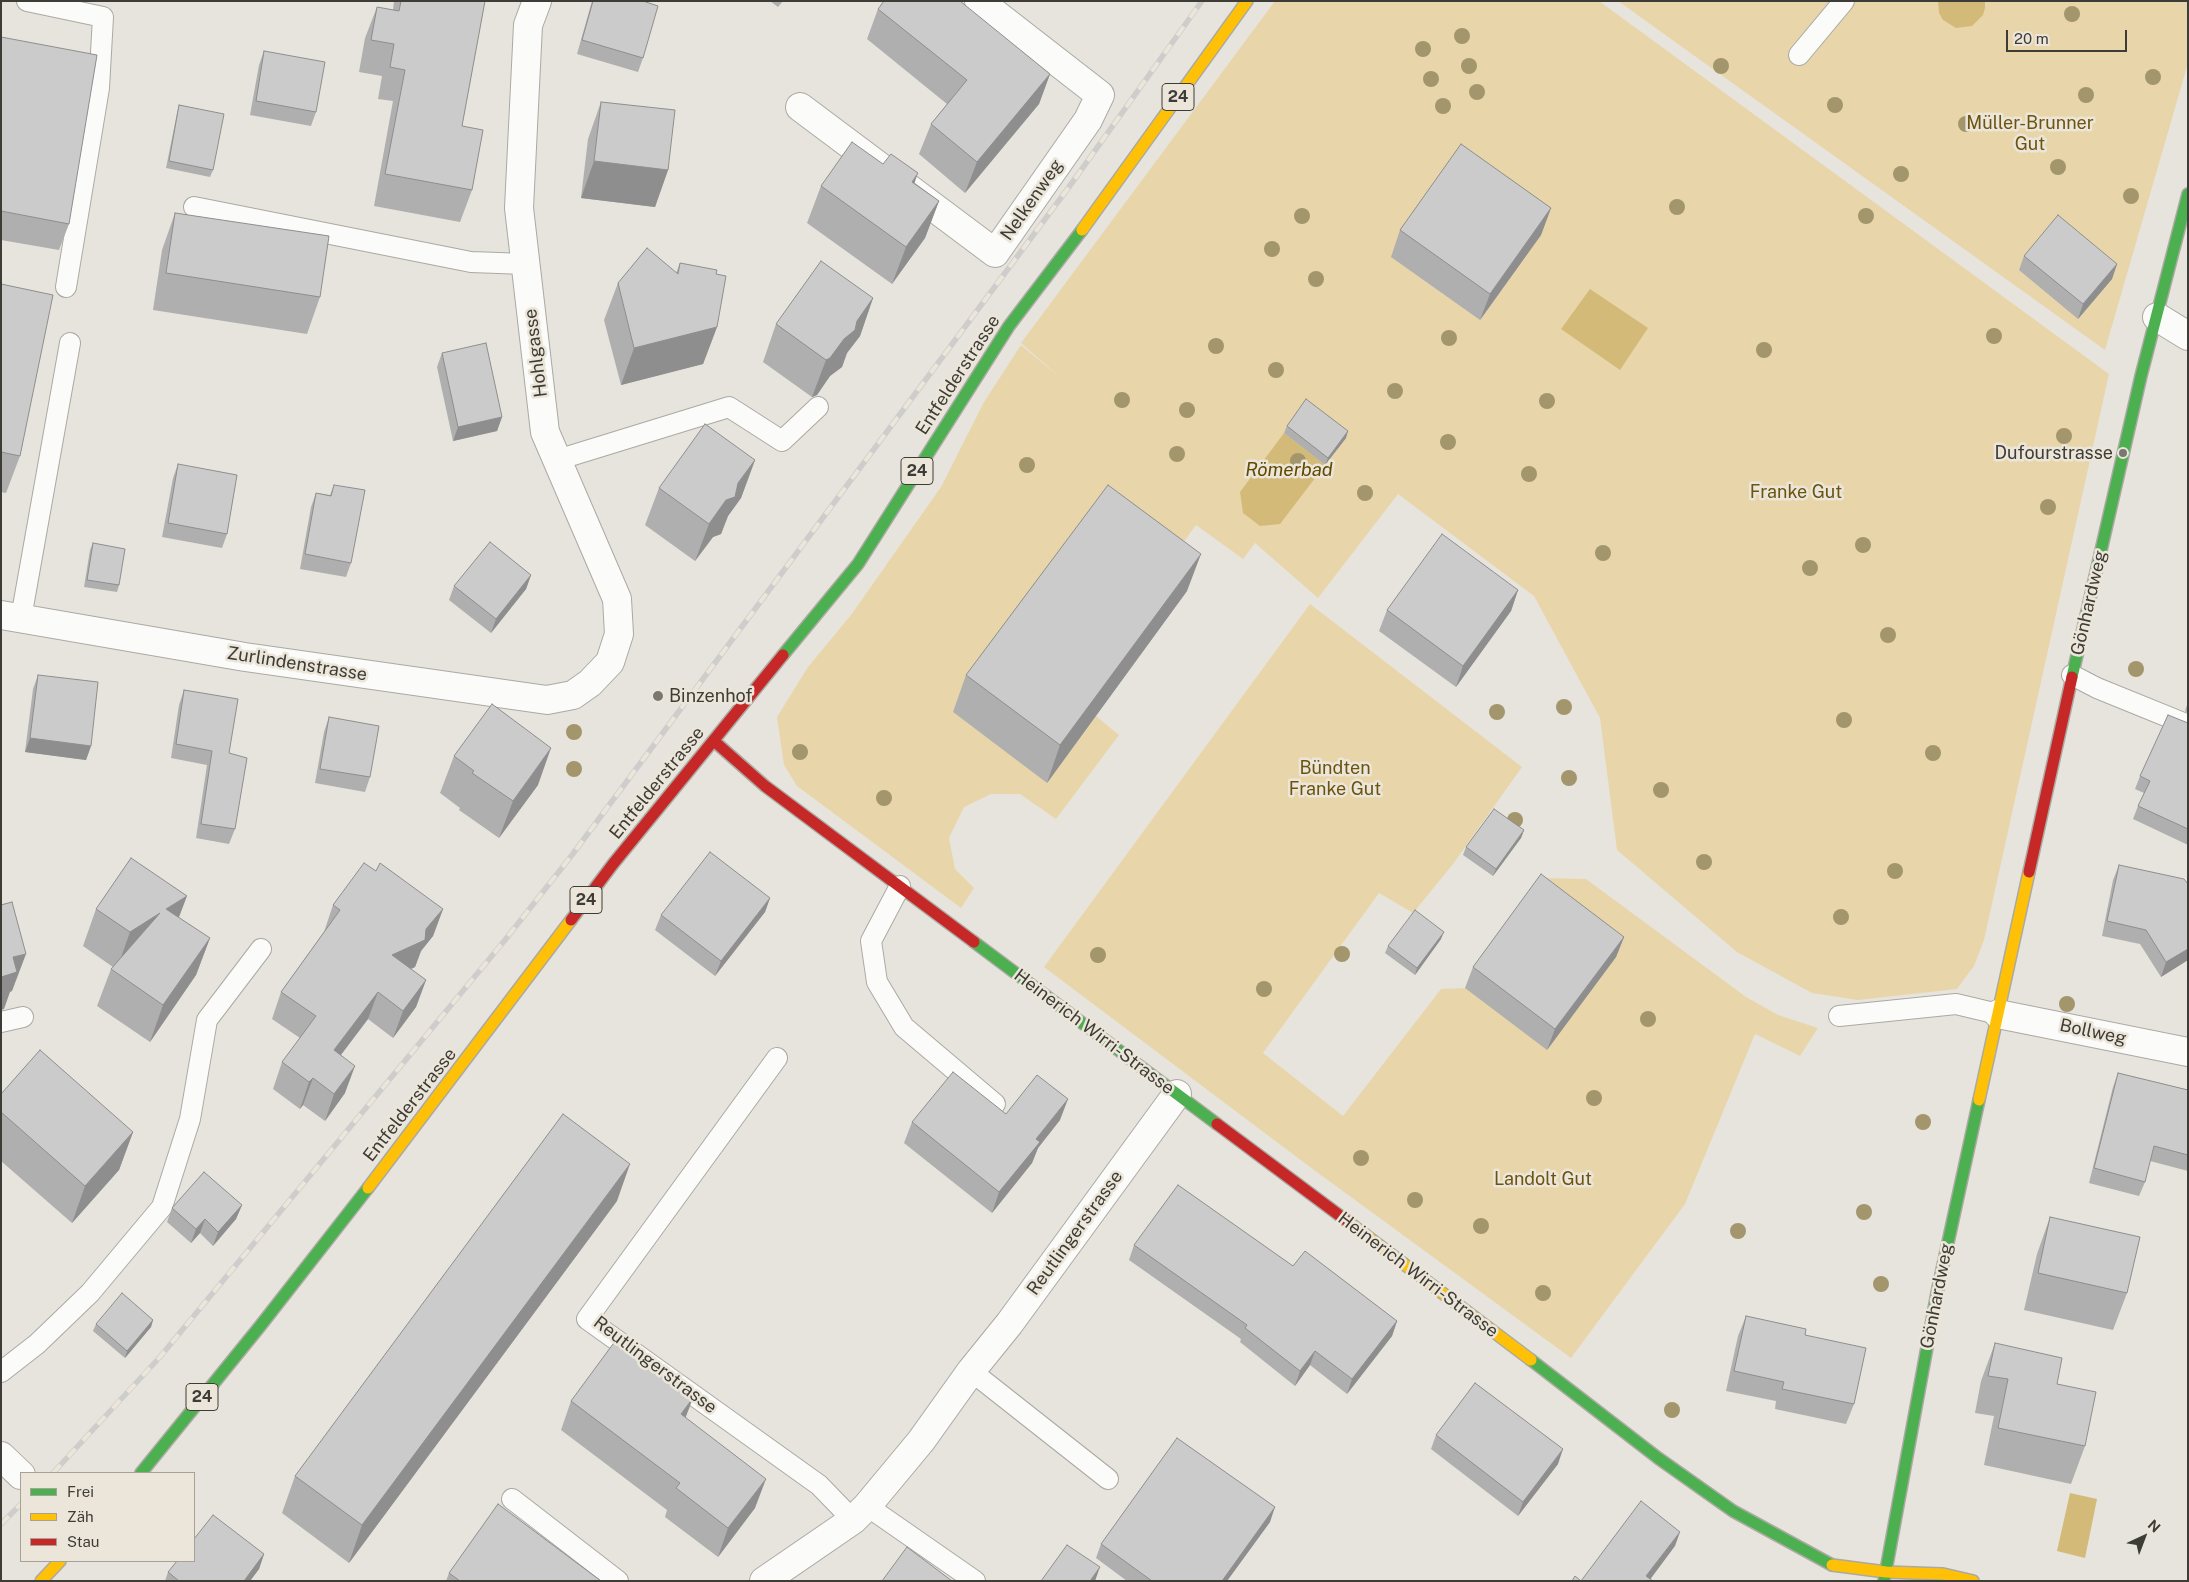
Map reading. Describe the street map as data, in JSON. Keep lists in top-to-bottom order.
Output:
{
  "streets": {
    "street": [
      "24",
      "Nelkenweg",
      "Hohlgasse",
      "Entfelderstrasse",
      "Gönhardweg",
      "Zurlindenstrasse",
      "Heinerich Wirri-Strasse",
      "Bollweg",
      "Reutlingerstrasse"
    ]
  },
  "crossings": [
    ["Hohlgasse", "Zurlindenstrasse"],
    ["Entfelderstrasse", "Heinerich Wirri-Strasse"],
    ["Gönhardweg", "Heinerich Wirri-Strasse"],
    ["Gönhardweg", "Bollweg"],
    ["Heinerich Wirri-Strasse", "Reutlingerstrasse"]
  ],
  "water": ["Römerbad"],
  "parks": [
    "Müller-Brunner Gut",
    "Franke Gut",
    "Bündten Franke Gut",
    "Landolt Gut"
  ],
  "places": ["Dufourstrasse", "Binzenhof"],
  "legend": ["Frei", "Zäh", "Stau"],
  "scale_bar": "20 m",
  "north": "top right"
}
